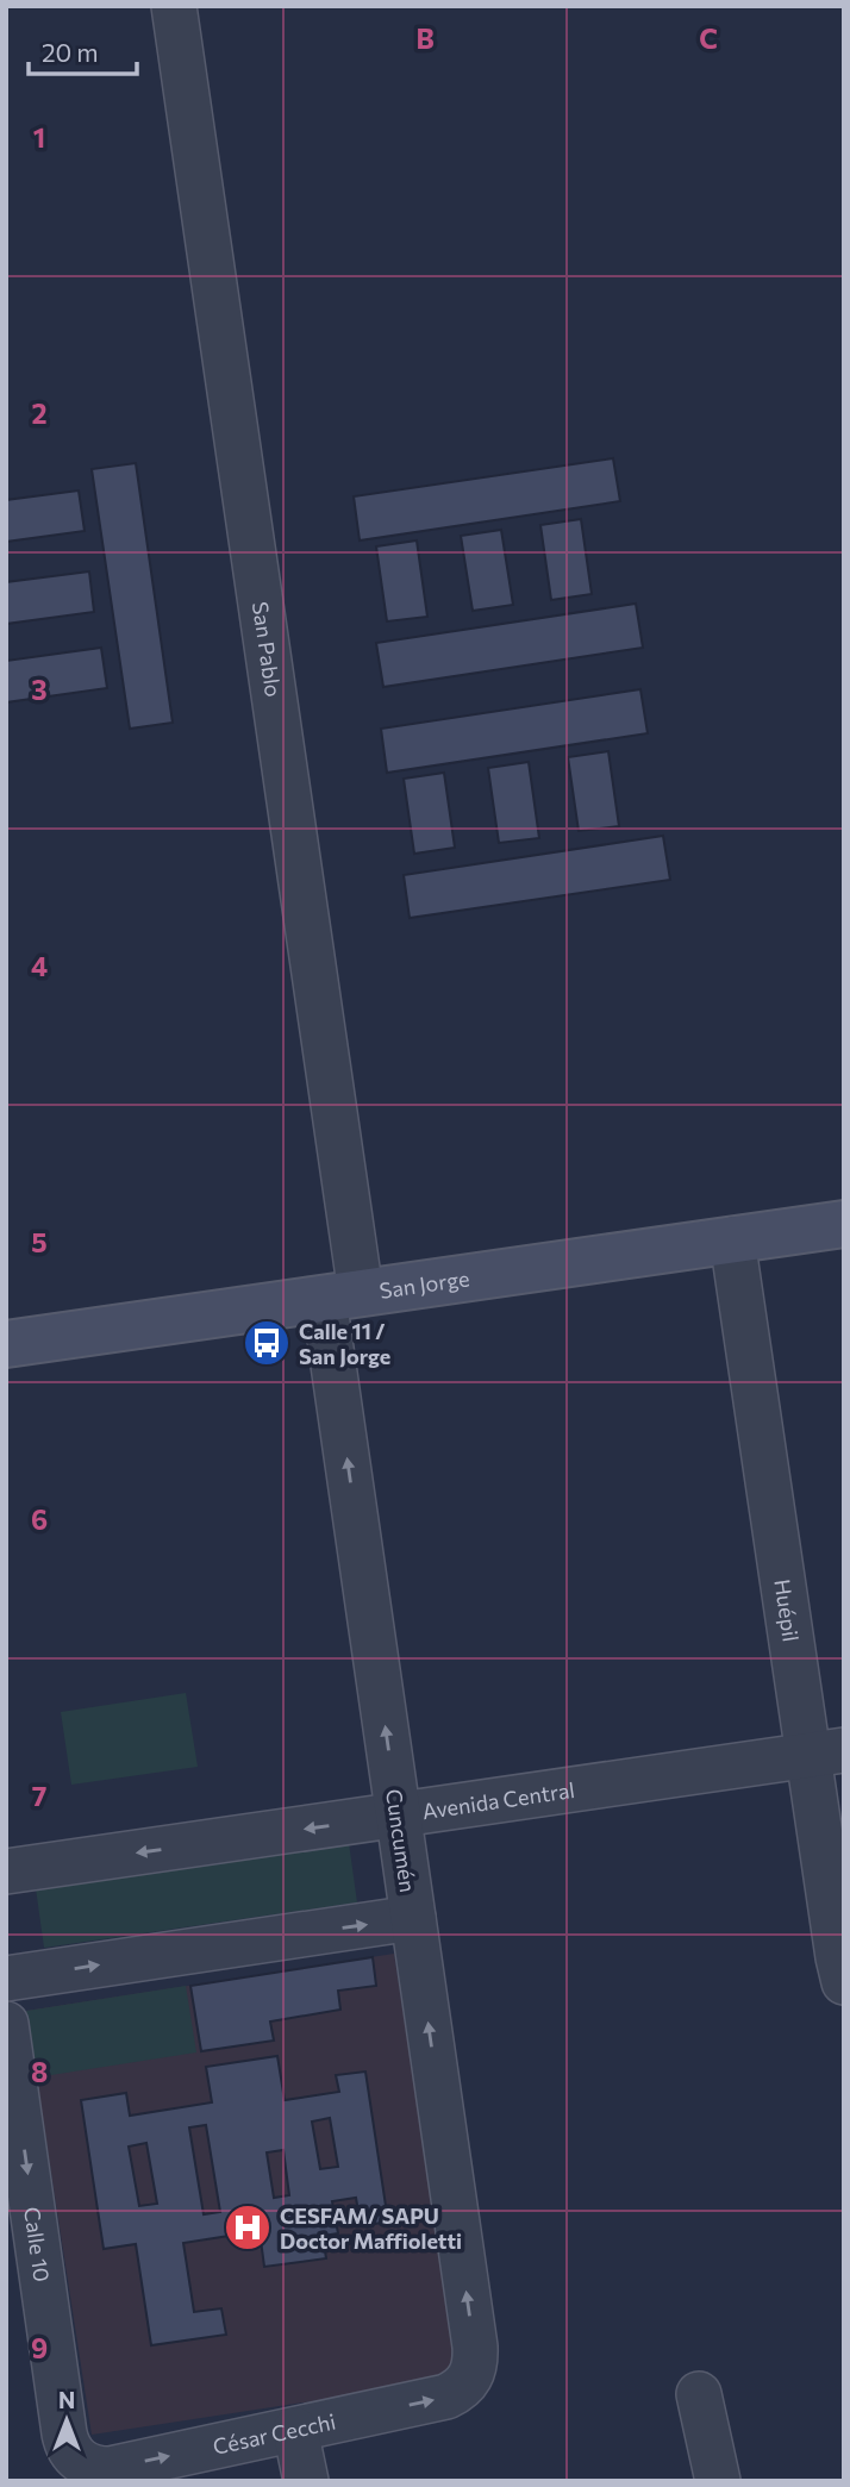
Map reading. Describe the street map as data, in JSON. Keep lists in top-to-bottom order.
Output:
{
  "streets": {
    "street": [
      "San Pablo",
      "San Jorge",
      "Huépil",
      "Avenida Central",
      "Cuncumén",
      "Calle 10",
      "César Cecchi"
    ]
  },
  "crossings": [
    ["San Pablo", "San Jorge"],
    ["San Pablo", "Cuncumén"],
    ["San Jorge", "Huépil"],
    ["San Jorge", "Cuncumén"],
    ["Huépil", "Avenida Central"],
    ["Avenida Central", "Cuncumén"],
    ["Cuncumén", "César Cecchi"],
    ["Calle 10", "César Cecchi"]
  ],
  "one_way": ["Cuncumén", "Calle 10", "César Cecchi"],
  "places": {
    "bus stop": ["Calle 11 / San Jorge"],
    "hospital": ["CESFAM/ SAPU Doctor Maffioletti"]
  },
  "scale_bar": "20 m",
  "north": "top",
  "grid": {
    "columns": ["B", "C"],
    "rows": [
      "1",
      "2",
      "3",
      "4",
      "5",
      "6",
      "7",
      "8",
      "9"
    ]
  }
}
